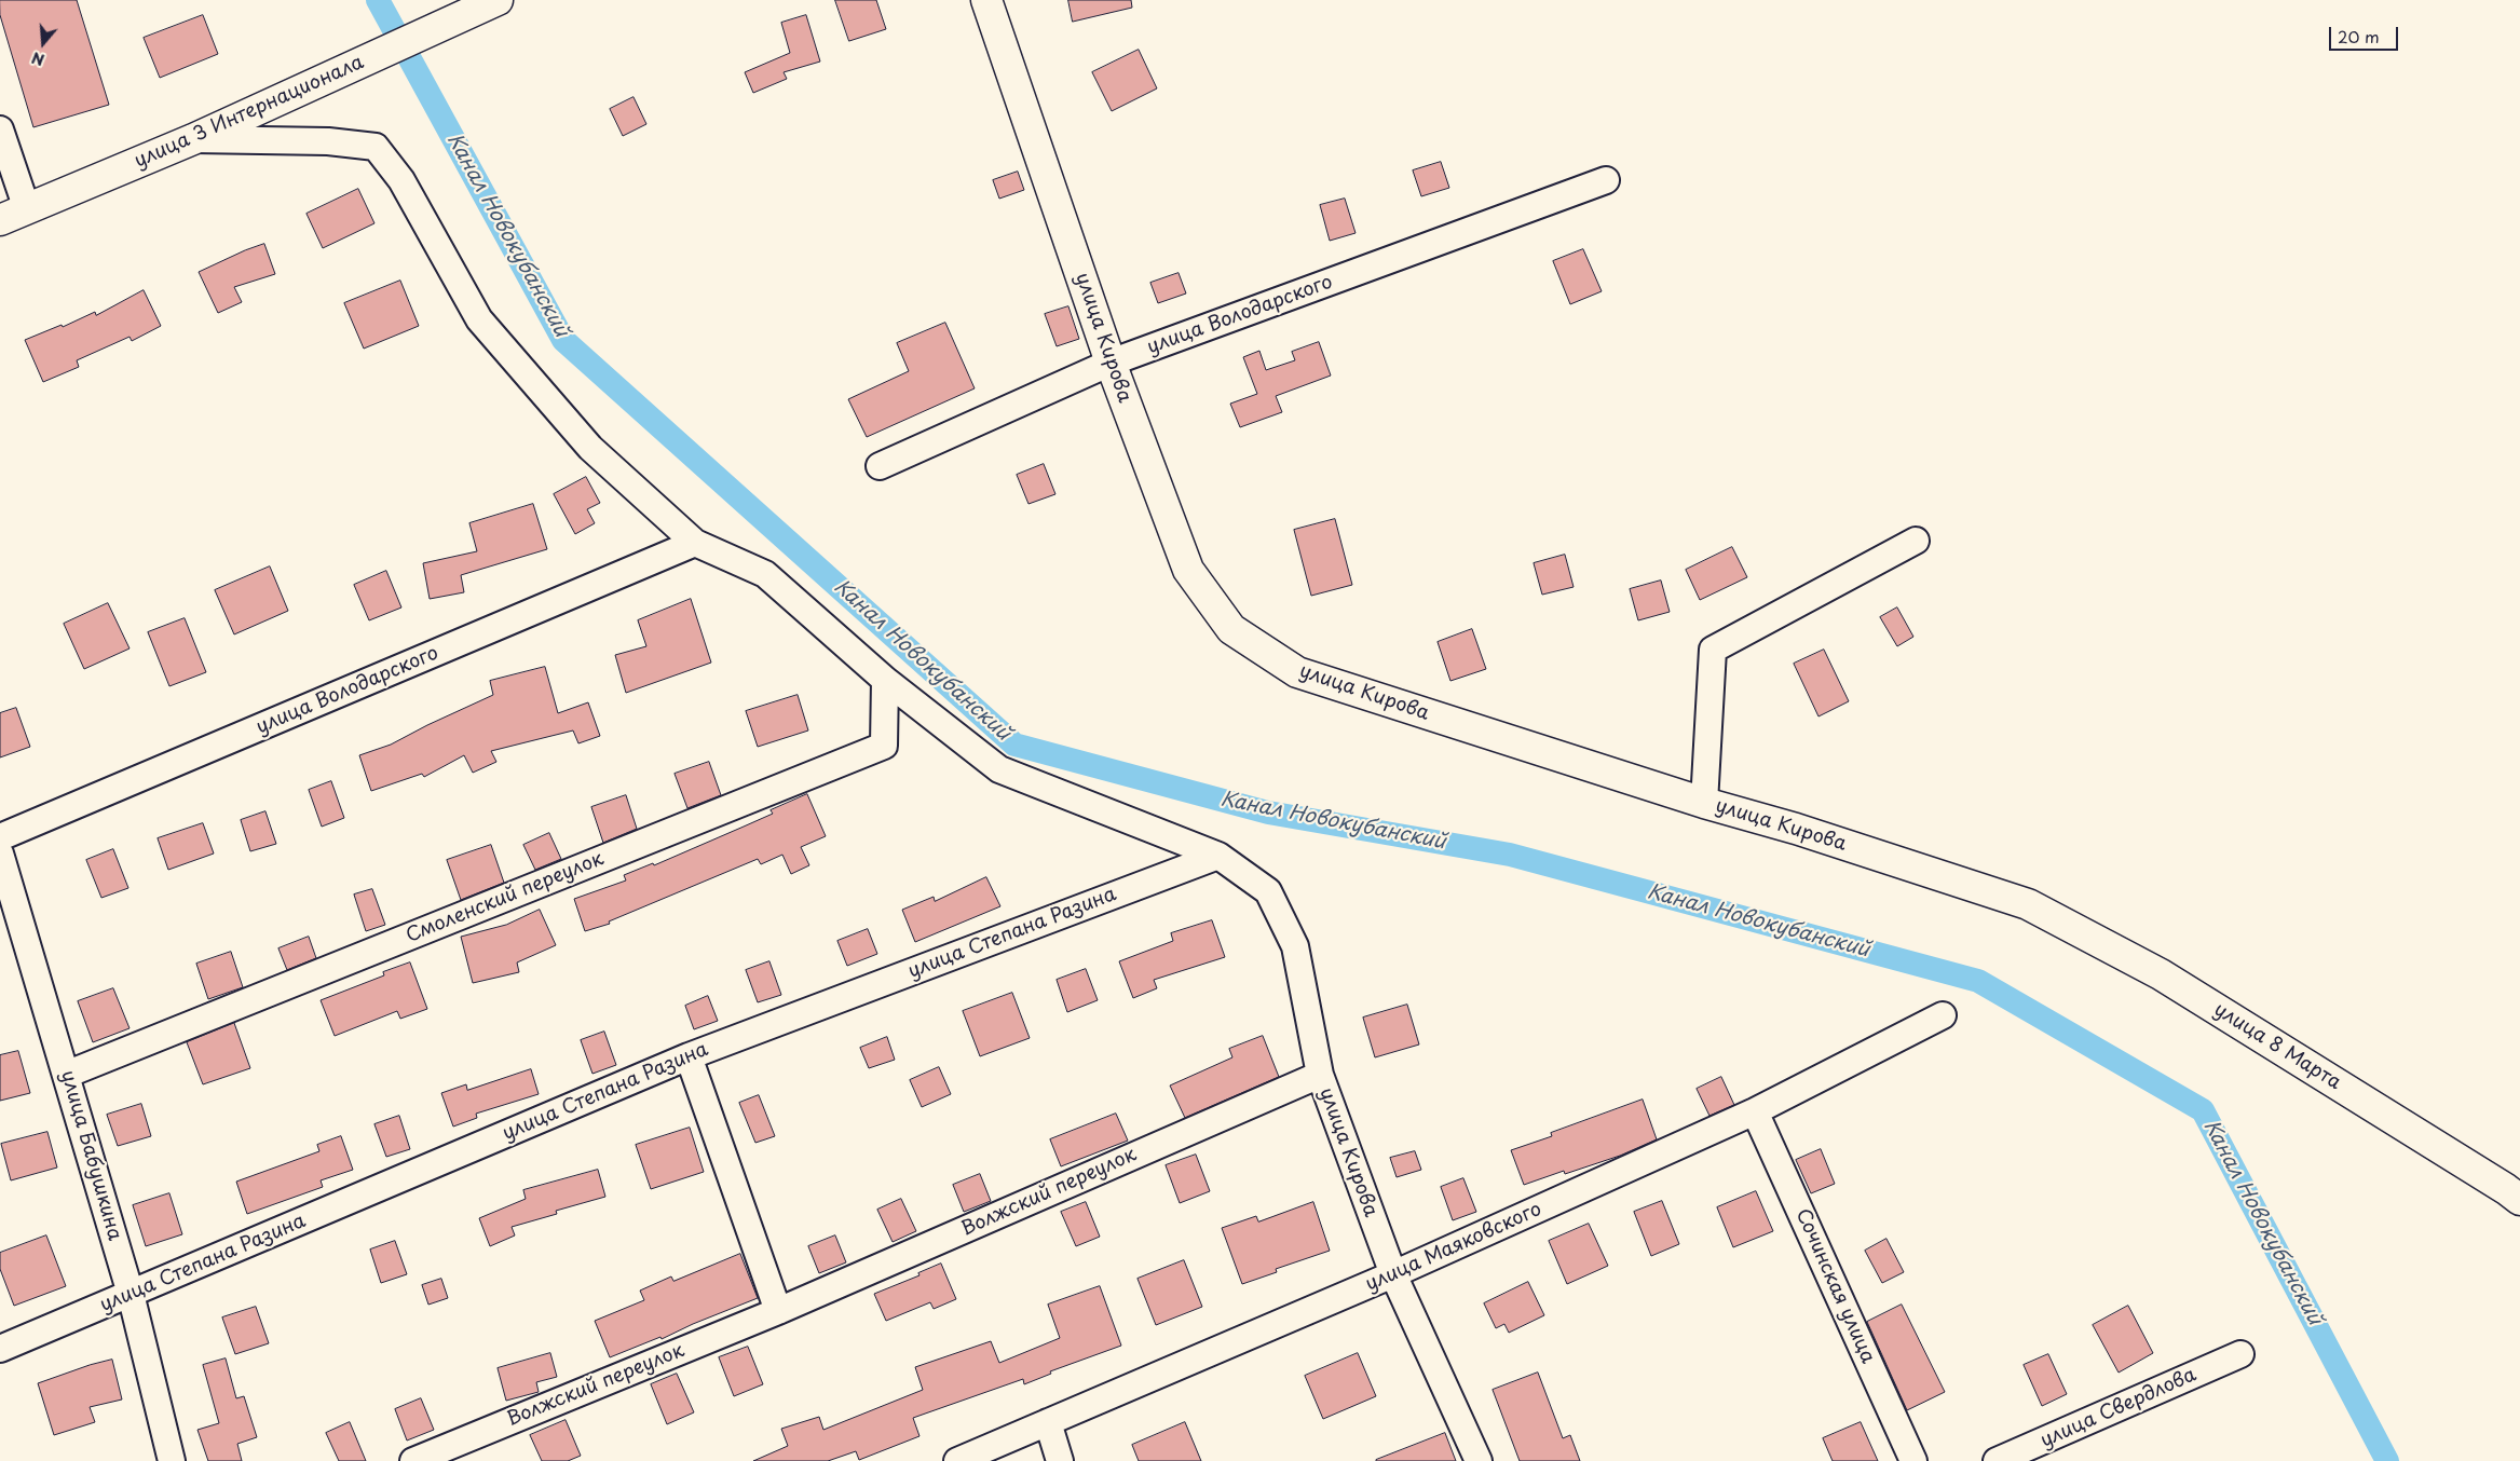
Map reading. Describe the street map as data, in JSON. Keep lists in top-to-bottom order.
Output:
{
  "streets": {
    "main road": ["улица 3 Интернационала", "улица Кирова", "улица 8 Марта"],
    "street": [
      "улица Володарского",
      "Смоленский переулок",
      "улица Степана Разина",
      "улица Бабушкина",
      "Волжский переулок",
      "улица Маяковского",
      "Сочинская улица",
      "улица Свердлова"
    ]
  },
  "crossings": [
    ["улица 3 Интернационала", "улица Кирова"],
    ["улица Володарского", "улица Кирова"],
    ["улица Кирова", "Смоленский переулок"],
    ["улица Кирова", "улица Степана Разина"],
    ["улица Кирова", "улица 8 Марта"],
    ["улица Кирова", "Волжский переулок"],
    ["улица Кирова", "улица Маяковского"],
    ["Смоленский переулок", "улица Бабушкина"],
    ["улица Степана Разина", "улица Бабушкина"],
    ["улица Маяковского", "Сочинская улица"]
  ],
  "water": ["Канал Новокубанский"],
  "scale_bar": "20 m",
  "north": "bottom"
}
